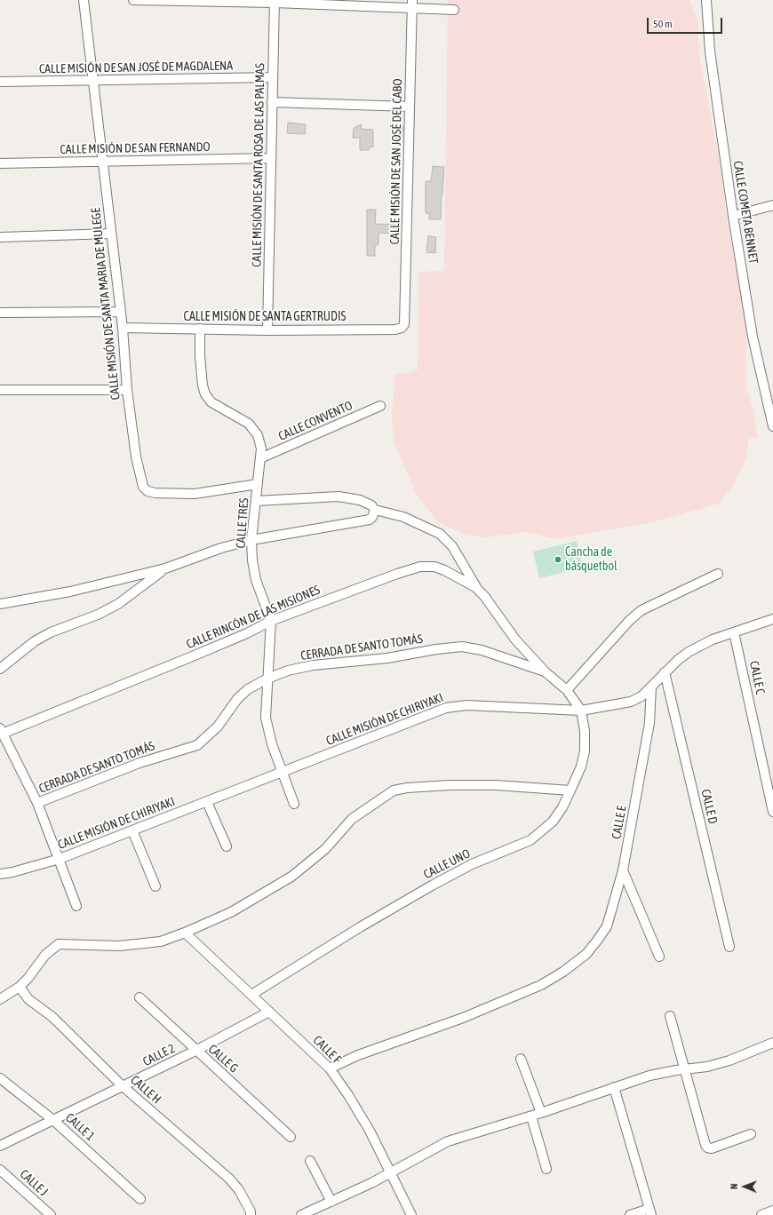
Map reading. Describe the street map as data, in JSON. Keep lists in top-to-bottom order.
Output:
{
  "streets": {
    "street": [
      "CALLE MISIÓN DE SAN JOSÉ DE MAGDALENA",
      "CALLE MISIÓN DE SAN FERNANDO",
      "CALLE MISIÓN DE SAN JOSÉ DEL CABO",
      "CALLE MISIÓN DE SANTA ROSA DE LAS PALMAS",
      "CALLE COMETA BENNET",
      "CALLE MISIÓN DE SANTA MARIA DE MULEGE",
      "CALLE MISIÓN DE SANTA GERTRUDIS",
      "CALLE CONVENTO",
      "CALLE TRES",
      "CALLE RINCÓN DE LAS MISIONES",
      "CERRADA DE SANTO TOMÁS",
      "CALLE C",
      "CALLE MISIÓN DE CHIRIYAKI",
      "CALLE D",
      "CALLE E",
      "CALLE UNO",
      "CALLE F",
      "CALLE 2",
      "CALLE G",
      "CALLE H",
      "CALLE 1",
      "CALLE J"
    ]
  },
  "crossings": [
    ["CALLE MISIÓN DE SAN JOSÉ DE MAGDALENA", "CALLE MISIÓN DE SANTA ROSA DE LAS PALMAS"],
    ["CALLE MISIÓN DE SAN JOSÉ DE MAGDALENA", "CALLE MISIÓN DE SANTA MARIA DE MULEGE"],
    ["CALLE MISIÓN DE SAN FERNANDO", "CALLE MISIÓN DE SANTA ROSA DE LAS PALMAS"],
    ["CALLE MISIÓN DE SAN FERNANDO", "CALLE MISIÓN DE SANTA MARIA DE MULEGE"],
    ["CALLE MISIÓN DE SAN JOSÉ DEL CABO", "CALLE MISIÓN DE SANTA GERTRUDIS"],
    ["CALLE MISIÓN DE SANTA ROSA DE LAS PALMAS", "CALLE MISIÓN DE SANTA GERTRUDIS"],
    ["CALLE MISIÓN DE SANTA MARIA DE MULEGE", "CALLE MISIÓN DE SANTA GERTRUDIS"],
    ["CALLE MISIÓN DE SANTA MARIA DE MULEGE", "CALLE TRES"],
    ["CALLE MISIÓN DE SANTA GERTRUDIS", "CALLE TRES"],
    ["CALLE CONVENTO", "CALLE TRES"],
    ["CALLE TRES", "CALLE RINCÓN DE LAS MISIONES"],
    ["CALLE TRES", "CERRADA DE SANTO TOMÁS"],
    ["CALLE TRES", "CALLE MISIÓN DE CHIRIYAKI"],
    ["CALLE RINCÓN DE LAS MISIONES", "CERRADA DE SANTO TOMÁS"],
    ["CERRADA DE SANTO TOMÁS", "CALLE MISIÓN DE CHIRIYAKI"],
    ["CERRADA DE SANTO TOMÁS", "CALLE UNO"],
    ["CALLE C", "CALLE MISIÓN DE CHIRIYAKI"],
    ["CALLE MISIÓN DE CHIRIYAKI", "CALLE D"],
    ["CALLE MISIÓN DE CHIRIYAKI", "CALLE E"],
    ["CALLE MISIÓN DE CHIRIYAKI", "CALLE UNO"],
    ["CALLE E", "CALLE F"],
    ["CALLE UNO", "CALLE F"],
    ["CALLE F", "CALLE 2"],
    ["CALLE 2", "CALLE G"],
    ["CALLE 2", "CALLE H"],
    ["CALLE 2", "CALLE 1"]
  ],
  "places": ["Cancha de básquetbol"],
  "scale_bar": "50 m",
  "north": "left"
}
